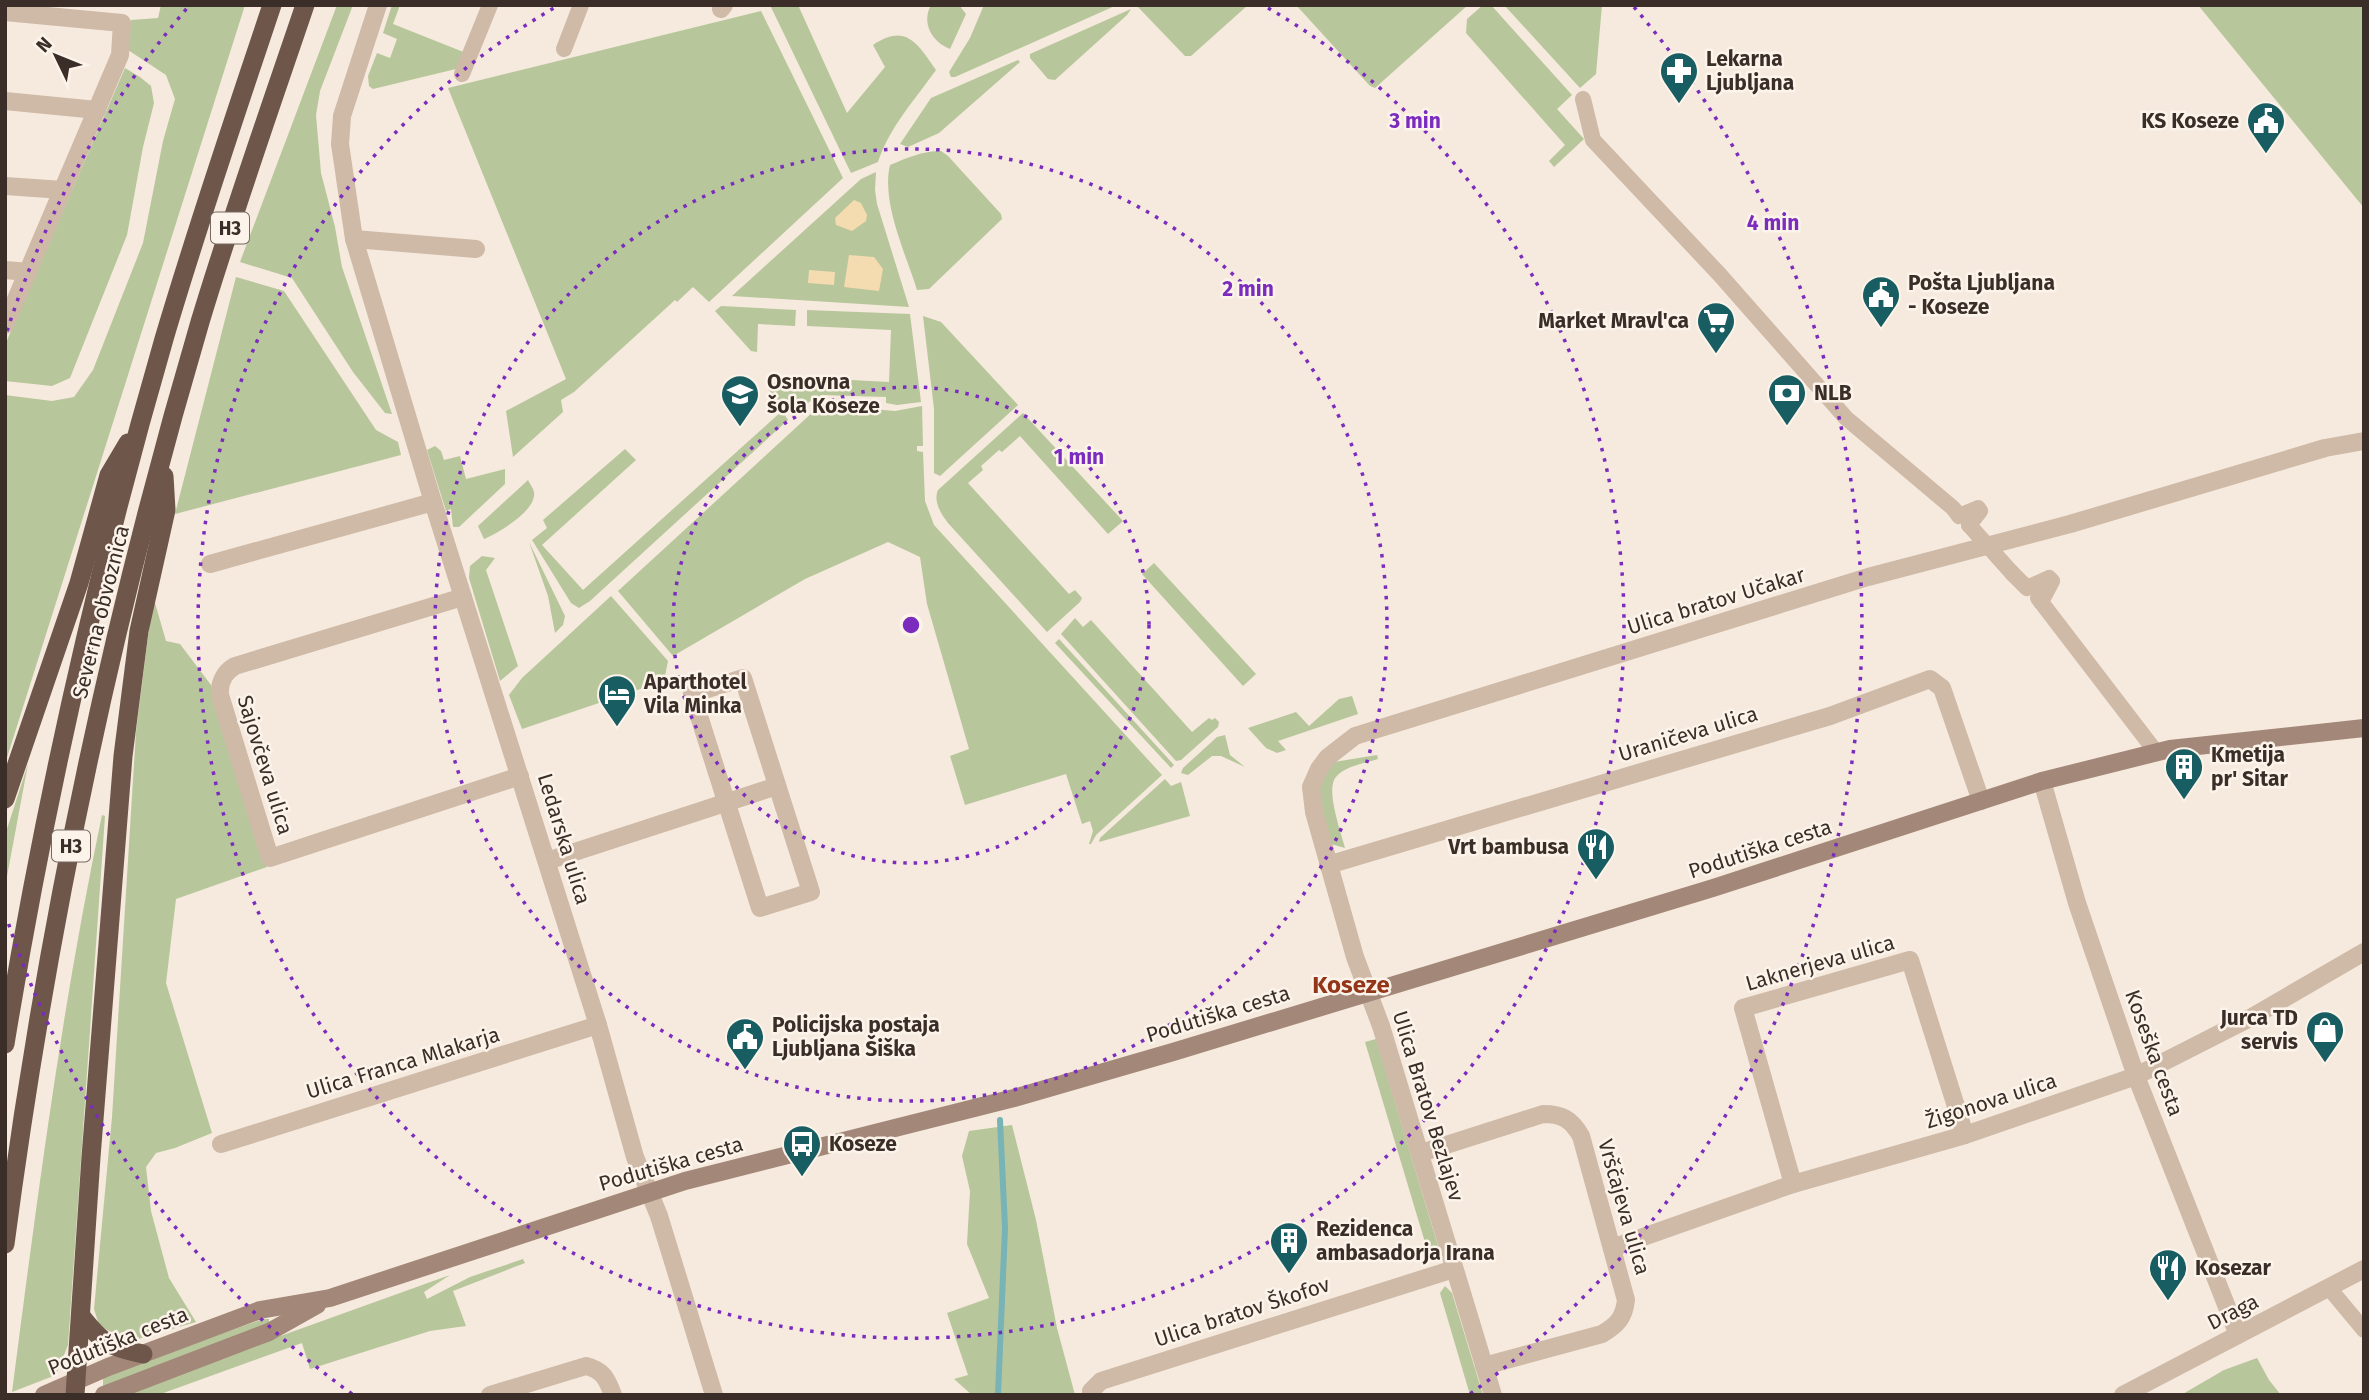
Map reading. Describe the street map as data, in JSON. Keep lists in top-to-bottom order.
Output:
{
  "streets": {
    "highway": ["H3", "Severna obvoznica"],
    "main road": ["Podutiška cesta"],
    "street": [
      "Ulica bratov Učakar",
      "Uraničeva ulica",
      "Sajovčeva ulica",
      "Ledarska ulica",
      "Laknerjeva ulica",
      "Koseška cesta",
      "Ulica Franca Mlakarja",
      "Žigonova ulica",
      "Ulica Bratov Bezlajev",
      "Vrščajeva ulica",
      "Ulica bratov Škofov",
      "Draga"
    ]
  },
  "crossings": [
    ["Ulica bratov Učakar", "Uraničeva ulica"],
    ["Ulica bratov Učakar", "Podutiška cesta"],
    ["Ulica bratov Učakar", "Ulica Bratov Bezlajev"],
    ["Uraničeva ulica", "Podutiška cesta"],
    ["Sajovčeva ulica", "Ledarska ulica"],
    ["Ledarska ulica", "Podutiška cesta"],
    ["Ledarska ulica", "Ulica Franca Mlakarja"],
    ["Podutiška cesta", "Koseška cesta"],
    ["Podutiška cesta", "Ulica Bratov Bezlajev"],
    ["Laknerjeva ulica", "Žigonova ulica"],
    ["Koseška cesta", "Žigonova ulica"],
    ["Koseška cesta", "Draga"],
    ["Žigonova ulica", "Vrščajeva ulica"],
    ["Ulica Bratov Bezlajev", "Vrščajeva ulica"],
    ["Ulica Bratov Bezlajev", "Ulica bratov Škofov"]
  ],
  "districts": ["Koseze"],
  "places": {
    "pharmacy": ["Lekarna Ljubljana"],
    "public building": ["KS Koseze", "Pošta Ljubljana - Koseze", "Policijska postaja Ljubljana Šiška"],
    "supermarket": ["Market Mravl'ca"],
    "bank": ["NLB"],
    "school or university": ["Osnovna šola Koseze"],
    "hotel": ["Aparthotel Vila Minka"],
    "building": ["Kmetija pr' Sitar", "Rezidenca ambasadorja Irana"],
    "restaurant": ["Vrt bambusa", "Kosezar"],
    "shop": ["Jurca TD servis"],
    "bus stop": ["Koseze"]
  },
  "north": "top left",
  "rings": [
    "3 min",
    "4 min",
    "2 min",
    "1 min"
  ]
}
